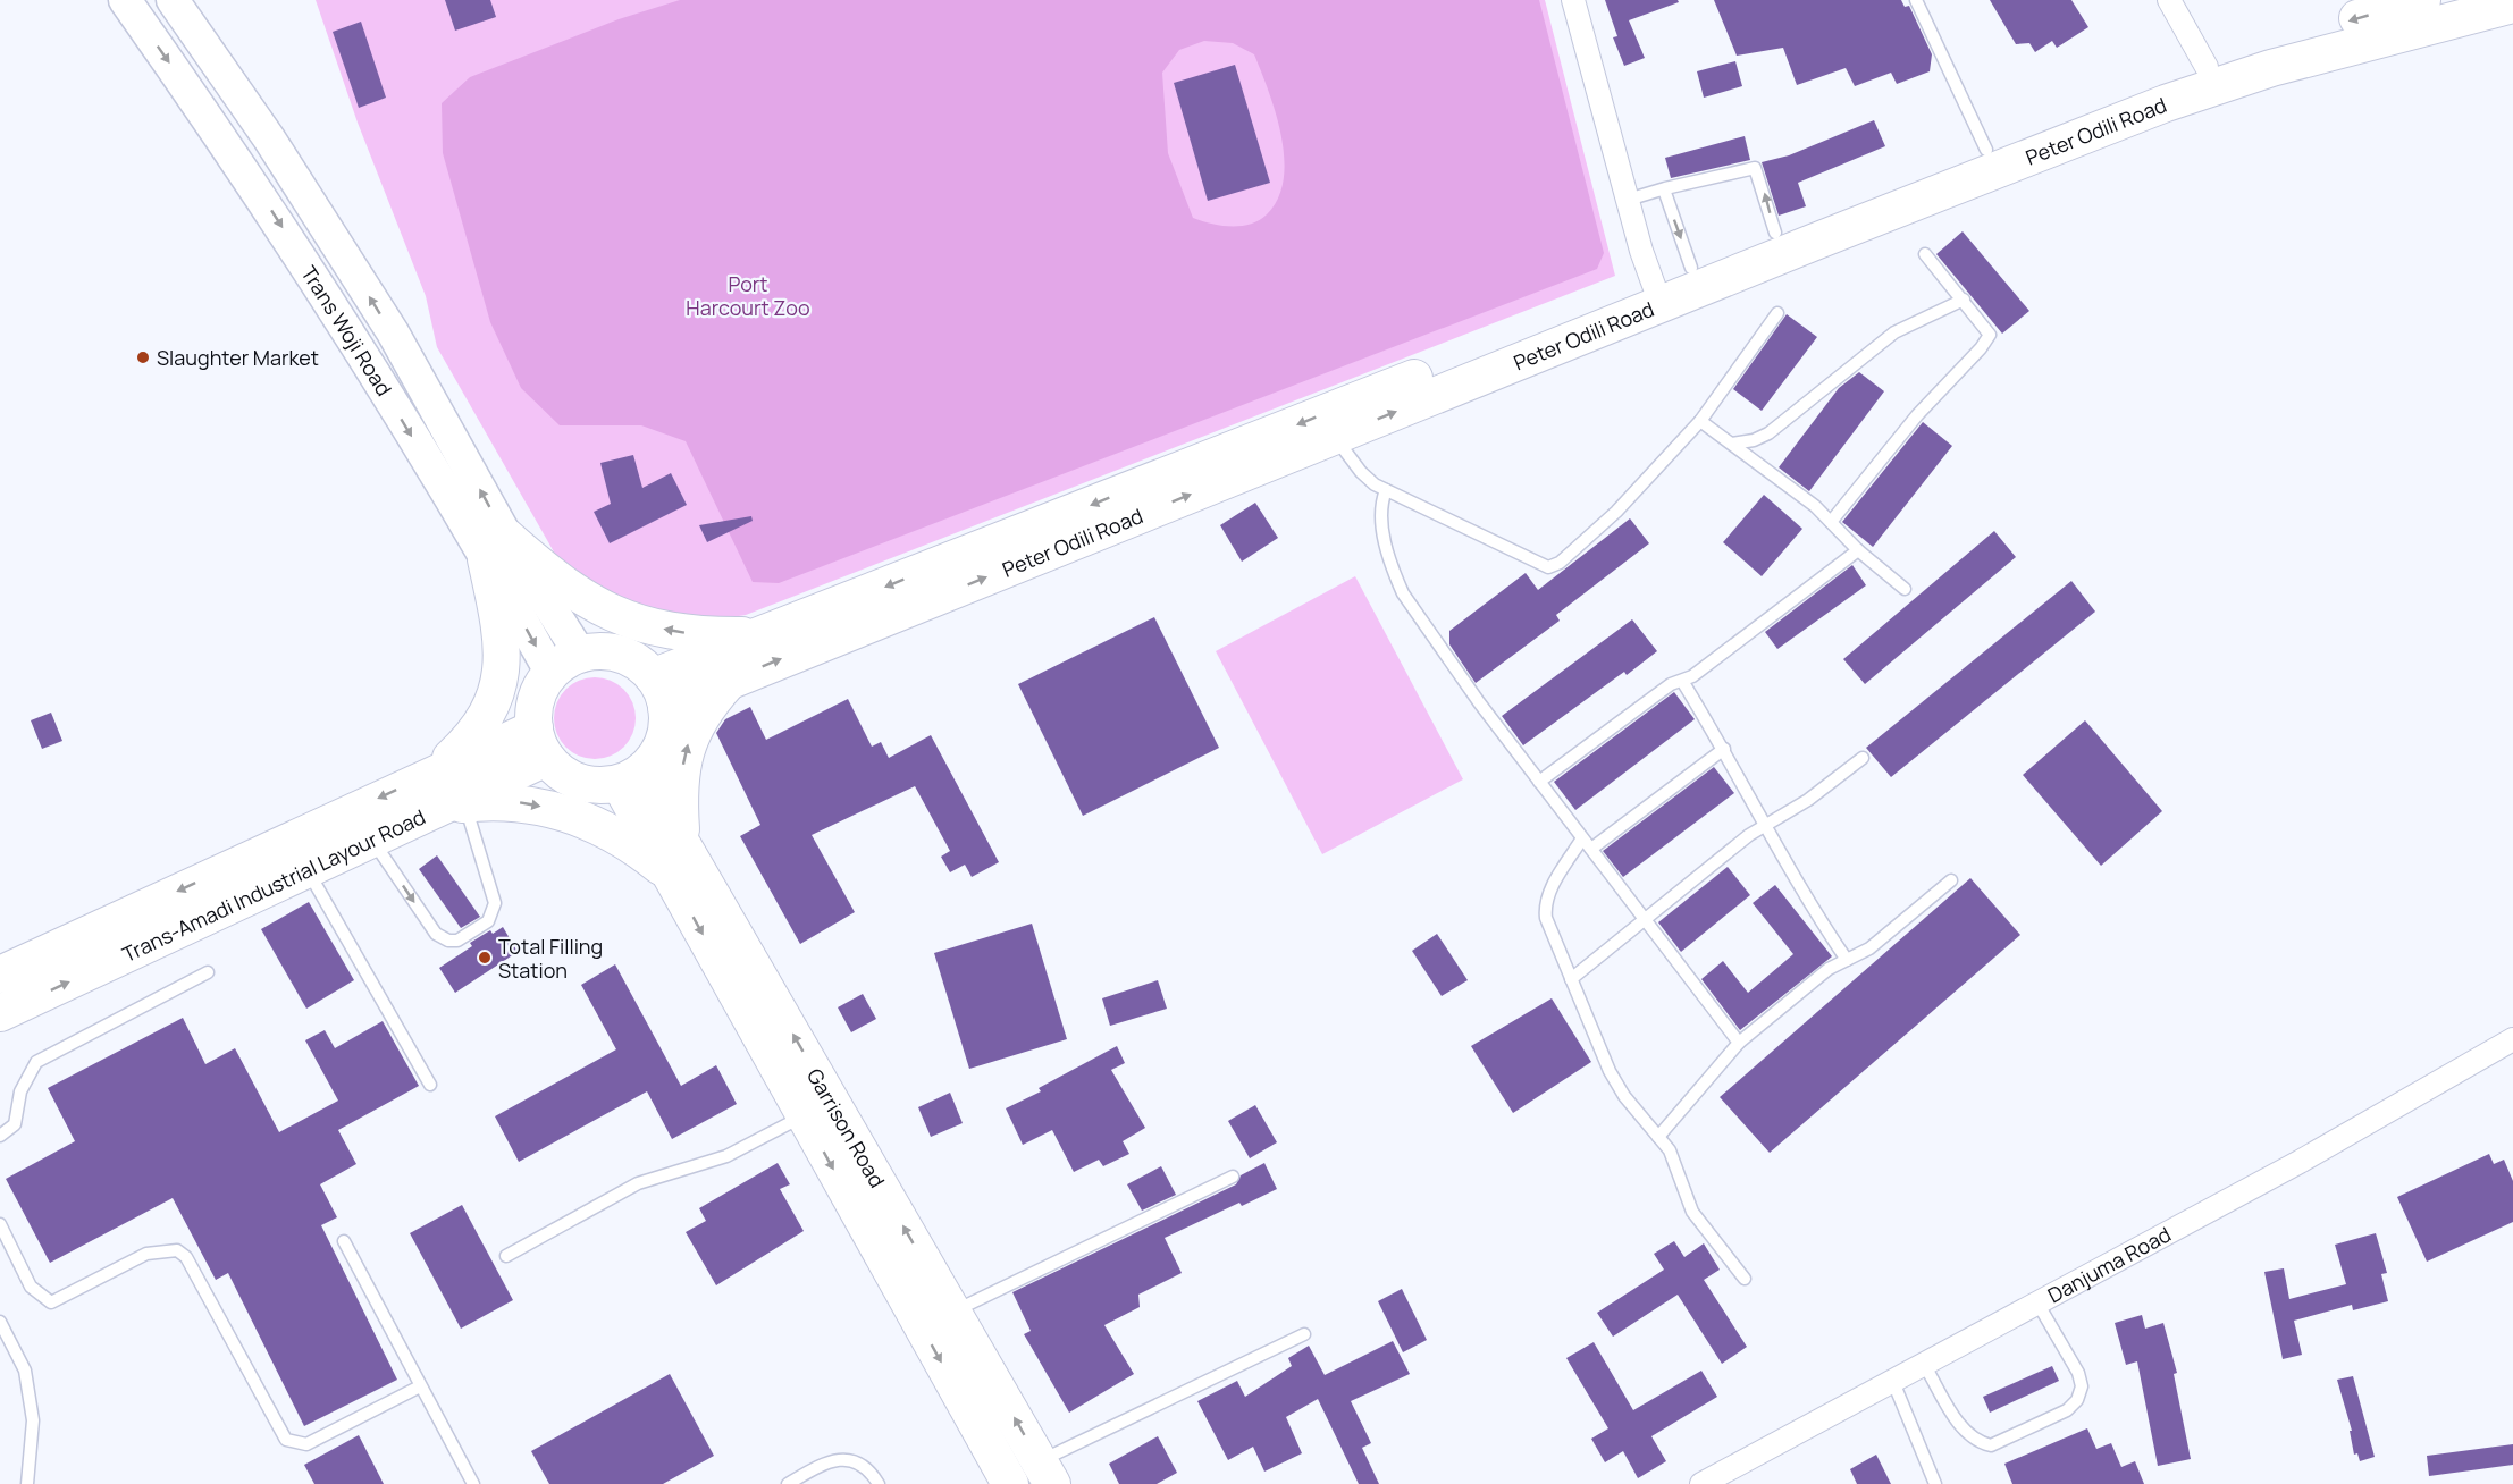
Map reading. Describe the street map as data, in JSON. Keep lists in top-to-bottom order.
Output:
{
  "streets": {
    "main road": [
      "Peter Odili Road",
      "Trans Woji Road",
      "Trans-Amadi Industrial Layour Road",
      "Garrison Road"
    ],
    "street": ["Danjuma Road"]
  },
  "crossings": [
    ["Peter Odili Road", "Trans Woji Road"],
    ["Peter Odili Road", "Trans-Amadi Industrial Layour Road"],
    ["Peter Odili Road", "Garrison Road"],
    ["Trans Woji Road", "Trans-Amadi Industrial Layour Road"],
    ["Trans Woji Road", "Garrison Road"],
    ["Trans-Amadi Industrial Layour Road", "Garrison Road"]
  ],
  "parks": ["Port Harcourt Zoo"],
  "places": ["Slaughter Market", "Total Filling Station"]
}
